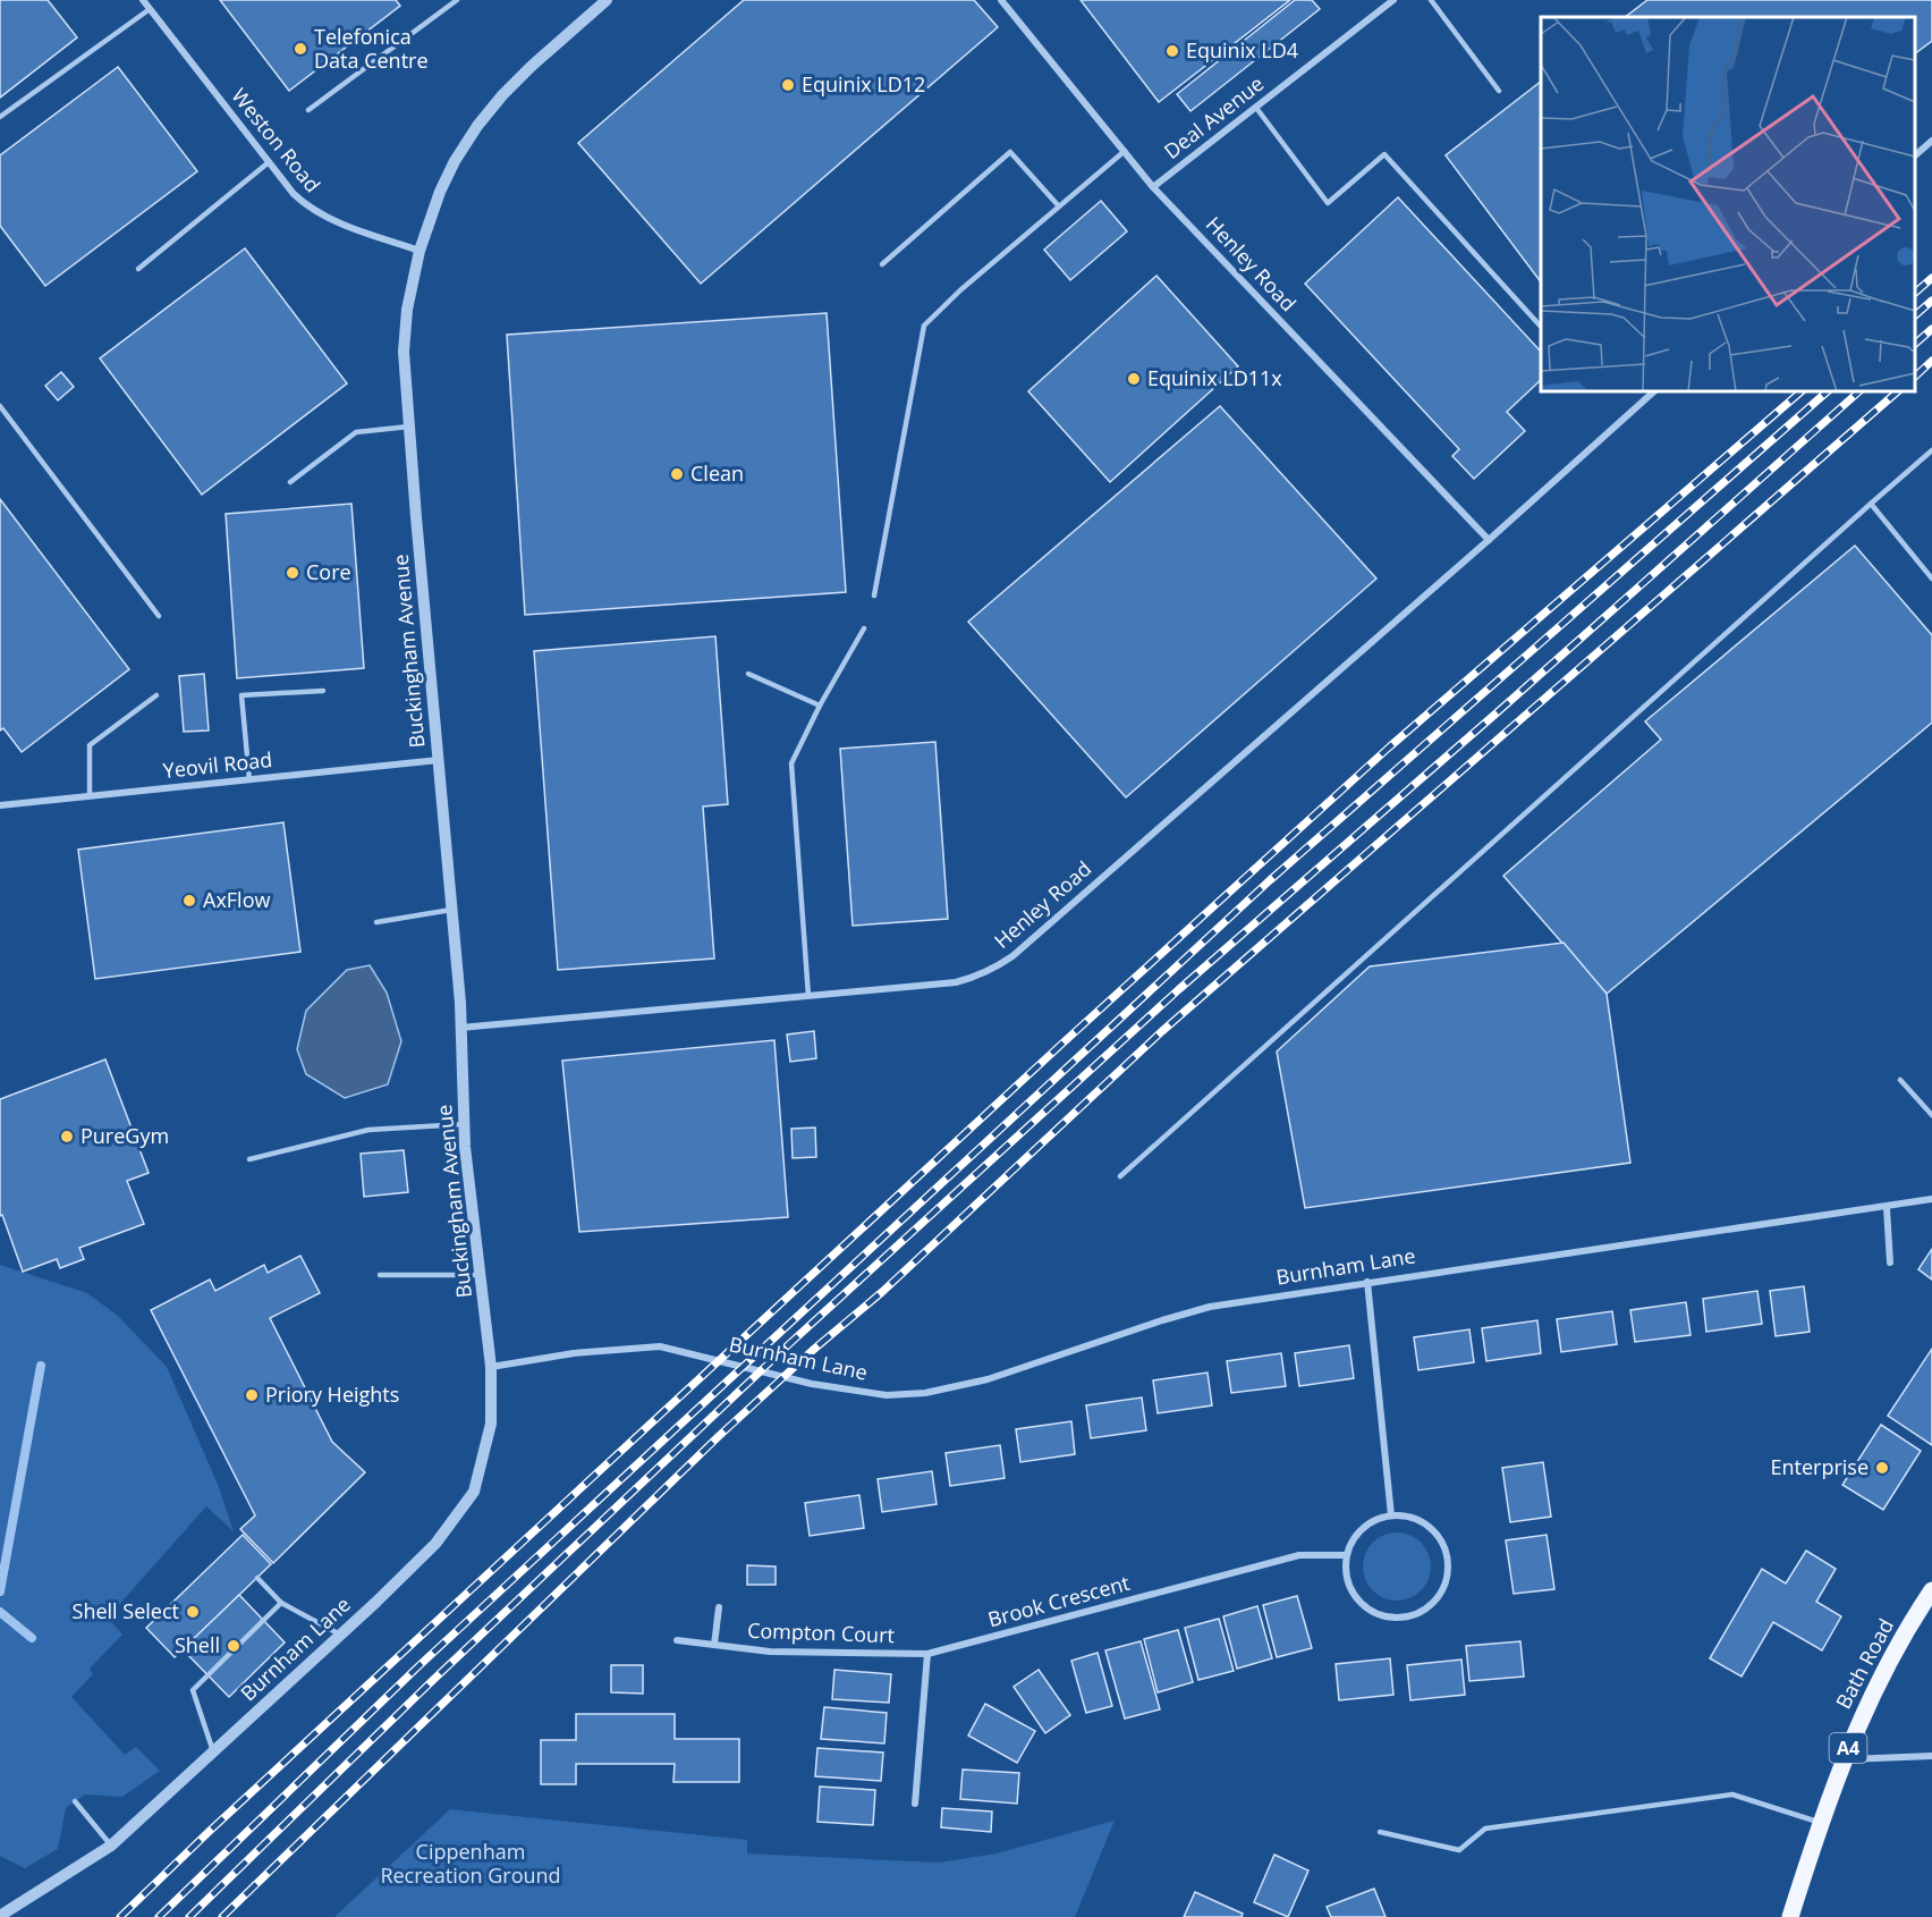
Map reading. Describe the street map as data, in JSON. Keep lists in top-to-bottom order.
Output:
{
  "streets": {
    "main road": ["Bath Road", "A4"],
    "street": [
      "Deal Avenue",
      "Weston Road",
      "Henley Road",
      "Buckingham Avenue",
      "Yeovil Road",
      "Burnham Lane",
      "Brook Crescent",
      "Compton Court"
    ]
  },
  "crossings": [
    ["Deal Avenue", "Henley Road"],
    ["Weston Road", "Buckingham Avenue"],
    ["Henley Road", "Buckingham Avenue"],
    ["Buckingham Avenue", "Yeovil Road"],
    ["Buckingham Avenue", "Burnham Lane"],
    ["Brook Crescent", "Compton Court"]
  ],
  "parks": ["Cippenham Recreation Ground"],
  "places": [
    "Telefonica Data Centre",
    "Equinix LD4",
    "Equinix LD12",
    "Equinix LD11x",
    "Clean",
    "Core",
    "AxFlow",
    "PureGym",
    "Priory Heights",
    "Enterprise",
    "Shell Select",
    "Shell"
  ]
}
